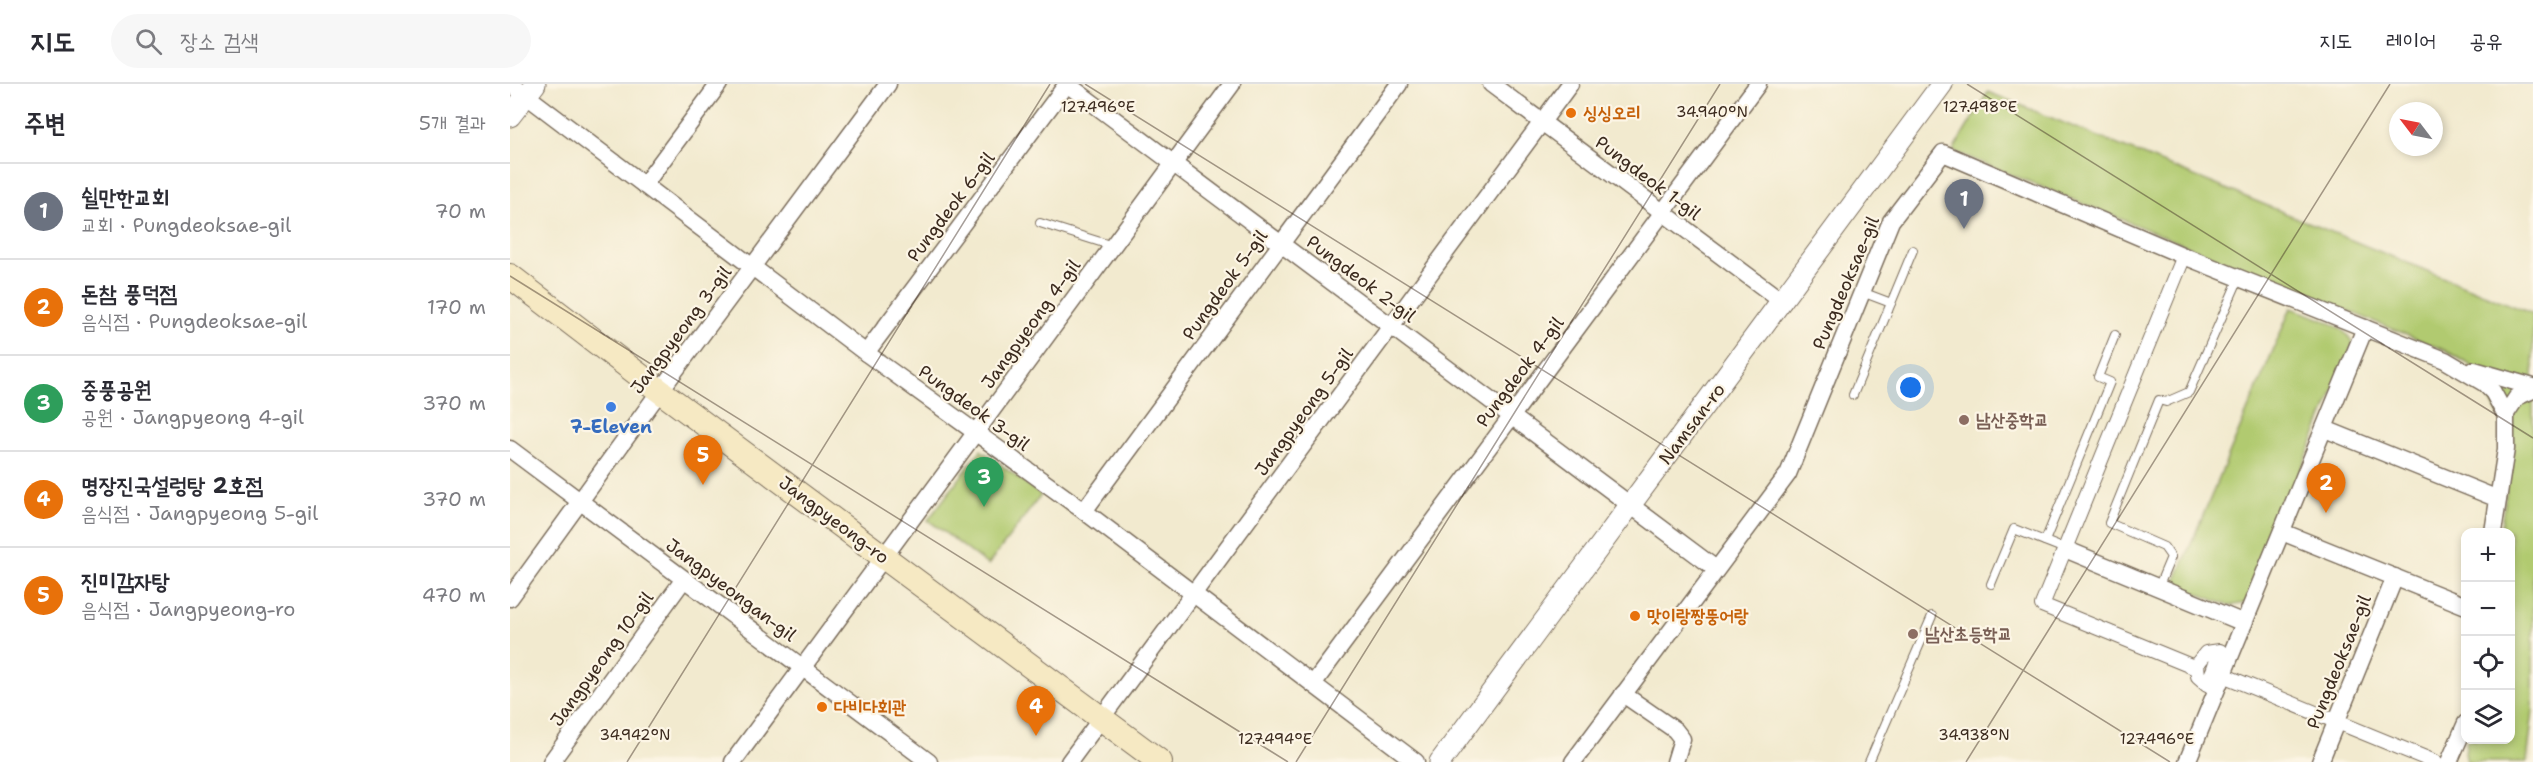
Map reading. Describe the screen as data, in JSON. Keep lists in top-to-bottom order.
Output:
{
  "streets": {
    "main road": ["Jangpyeong-ro"],
    "street": [
      "Pungdeok 1-gil",
      "Pungdeok 6-gil",
      "Pungdeok 2-gil",
      "Pungdeoksae-gil",
      "Pungdeok 5-gil",
      "Jangpyeong 4-gil",
      "Jangpyeong 3-gil",
      "Pungdeok 4-gil",
      "Pungdeok 3-gil",
      "Jangpyeong 5-gil",
      "Namsan-ro",
      "Jangpyeongan-gil",
      "Jangpyeong 10-gil"
    ]
  },
  "crossings": [
    ["Pungdeok 1-gil", "Pungdeok 4-gil"],
    ["Pungdeok 1-gil", "Jangpyeong 5-gil"],
    ["Pungdeok 1-gil", "Namsan-ro"],
    ["Pungdeok 6-gil", "Pungdeok 2-gil"],
    ["Pungdeok 6-gil", "Pungdeok 3-gil"],
    ["Pungdeok 2-gil", "Pungdeoksae-gil"],
    ["Pungdeok 2-gil", "Pungdeok 5-gil"],
    ["Pungdeok 2-gil", "Jangpyeong 4-gil"],
    ["Pungdeok 2-gil", "Pungdeok 4-gil"],
    ["Pungdeok 2-gil", "Jangpyeong 5-gil"],
    ["Pungdeok 2-gil", "Namsan-ro"],
    ["Pungdeok 5-gil", "Pungdeok 3-gil"],
    ["Jangpyeong 4-gil", "Pungdeok 3-gil"],
    ["Jangpyeong 4-gil", "Jangpyeong-ro"],
    ["Jangpyeong 4-gil", "Jangpyeongan-gil"],
    ["Jangpyeong 3-gil", "Pungdeok 3-gil"],
    ["Jangpyeong 3-gil", "Jangpyeong-ro"],
    ["Jangpyeong 3-gil", "Jangpyeongan-gil"],
    ["Pungdeok 4-gil", "Pungdeok 3-gil"],
    ["Pungdeok 3-gil", "Jangpyeong 5-gil"],
    ["Jangpyeong 5-gil", "Jangpyeong-ro"],
    ["Jangpyeongan-gil", "Jangpyeong 10-gil"]
  ],
  "places": [
    "싱싱오리",
    "7-Eleven",
    "남산중학교",
    "맛이랑짱뚱어랑",
    "남산초등학교",
    "다비다회관"
  ],
  "north": "top left",
  "page": {
    "header": "지도",
    "search": "장소 검색",
    "nav": ["지도", "레이어", "공유"],
    "heading": ["주변", "5개 결과"],
    "list": [
      {
        "mark": "1",
        "name": "쉴만한교회",
        "note": "교회 · Pungdeoksae-gil",
        "value": "70 m"
      },
      {
        "mark": "2",
        "name": "돈참 풍덕점",
        "note": "음식점 · Pungdeoksae-gil",
        "value": "170 m"
      },
      {
        "mark": "3",
        "name": "중풍공원",
        "note": "공원 · Jangpyeong 4-gil",
        "value": "370 m"
      },
      {
        "mark": "4",
        "name": "명장진국설렁탕 2호점",
        "note": "음식점 · Jangpyeong 5-gil",
        "value": "370 m"
      },
      {
        "mark": "5",
        "name": "진미감자탕",
        "note": "음식점 · Jangpyeong-ro",
        "value": "470 m"
      }
    ],
    "pins": [
      "1",
      "5",
      "3",
      "2",
      "4"
    ],
    "map_buttons": ["+", "−"]
  },
  "coordinates": [
    "127.496°E",
    "127.498°E",
    "34.940°N",
    "34.942°N",
    "34.938°N",
    "127.494°E"
  ]
}
